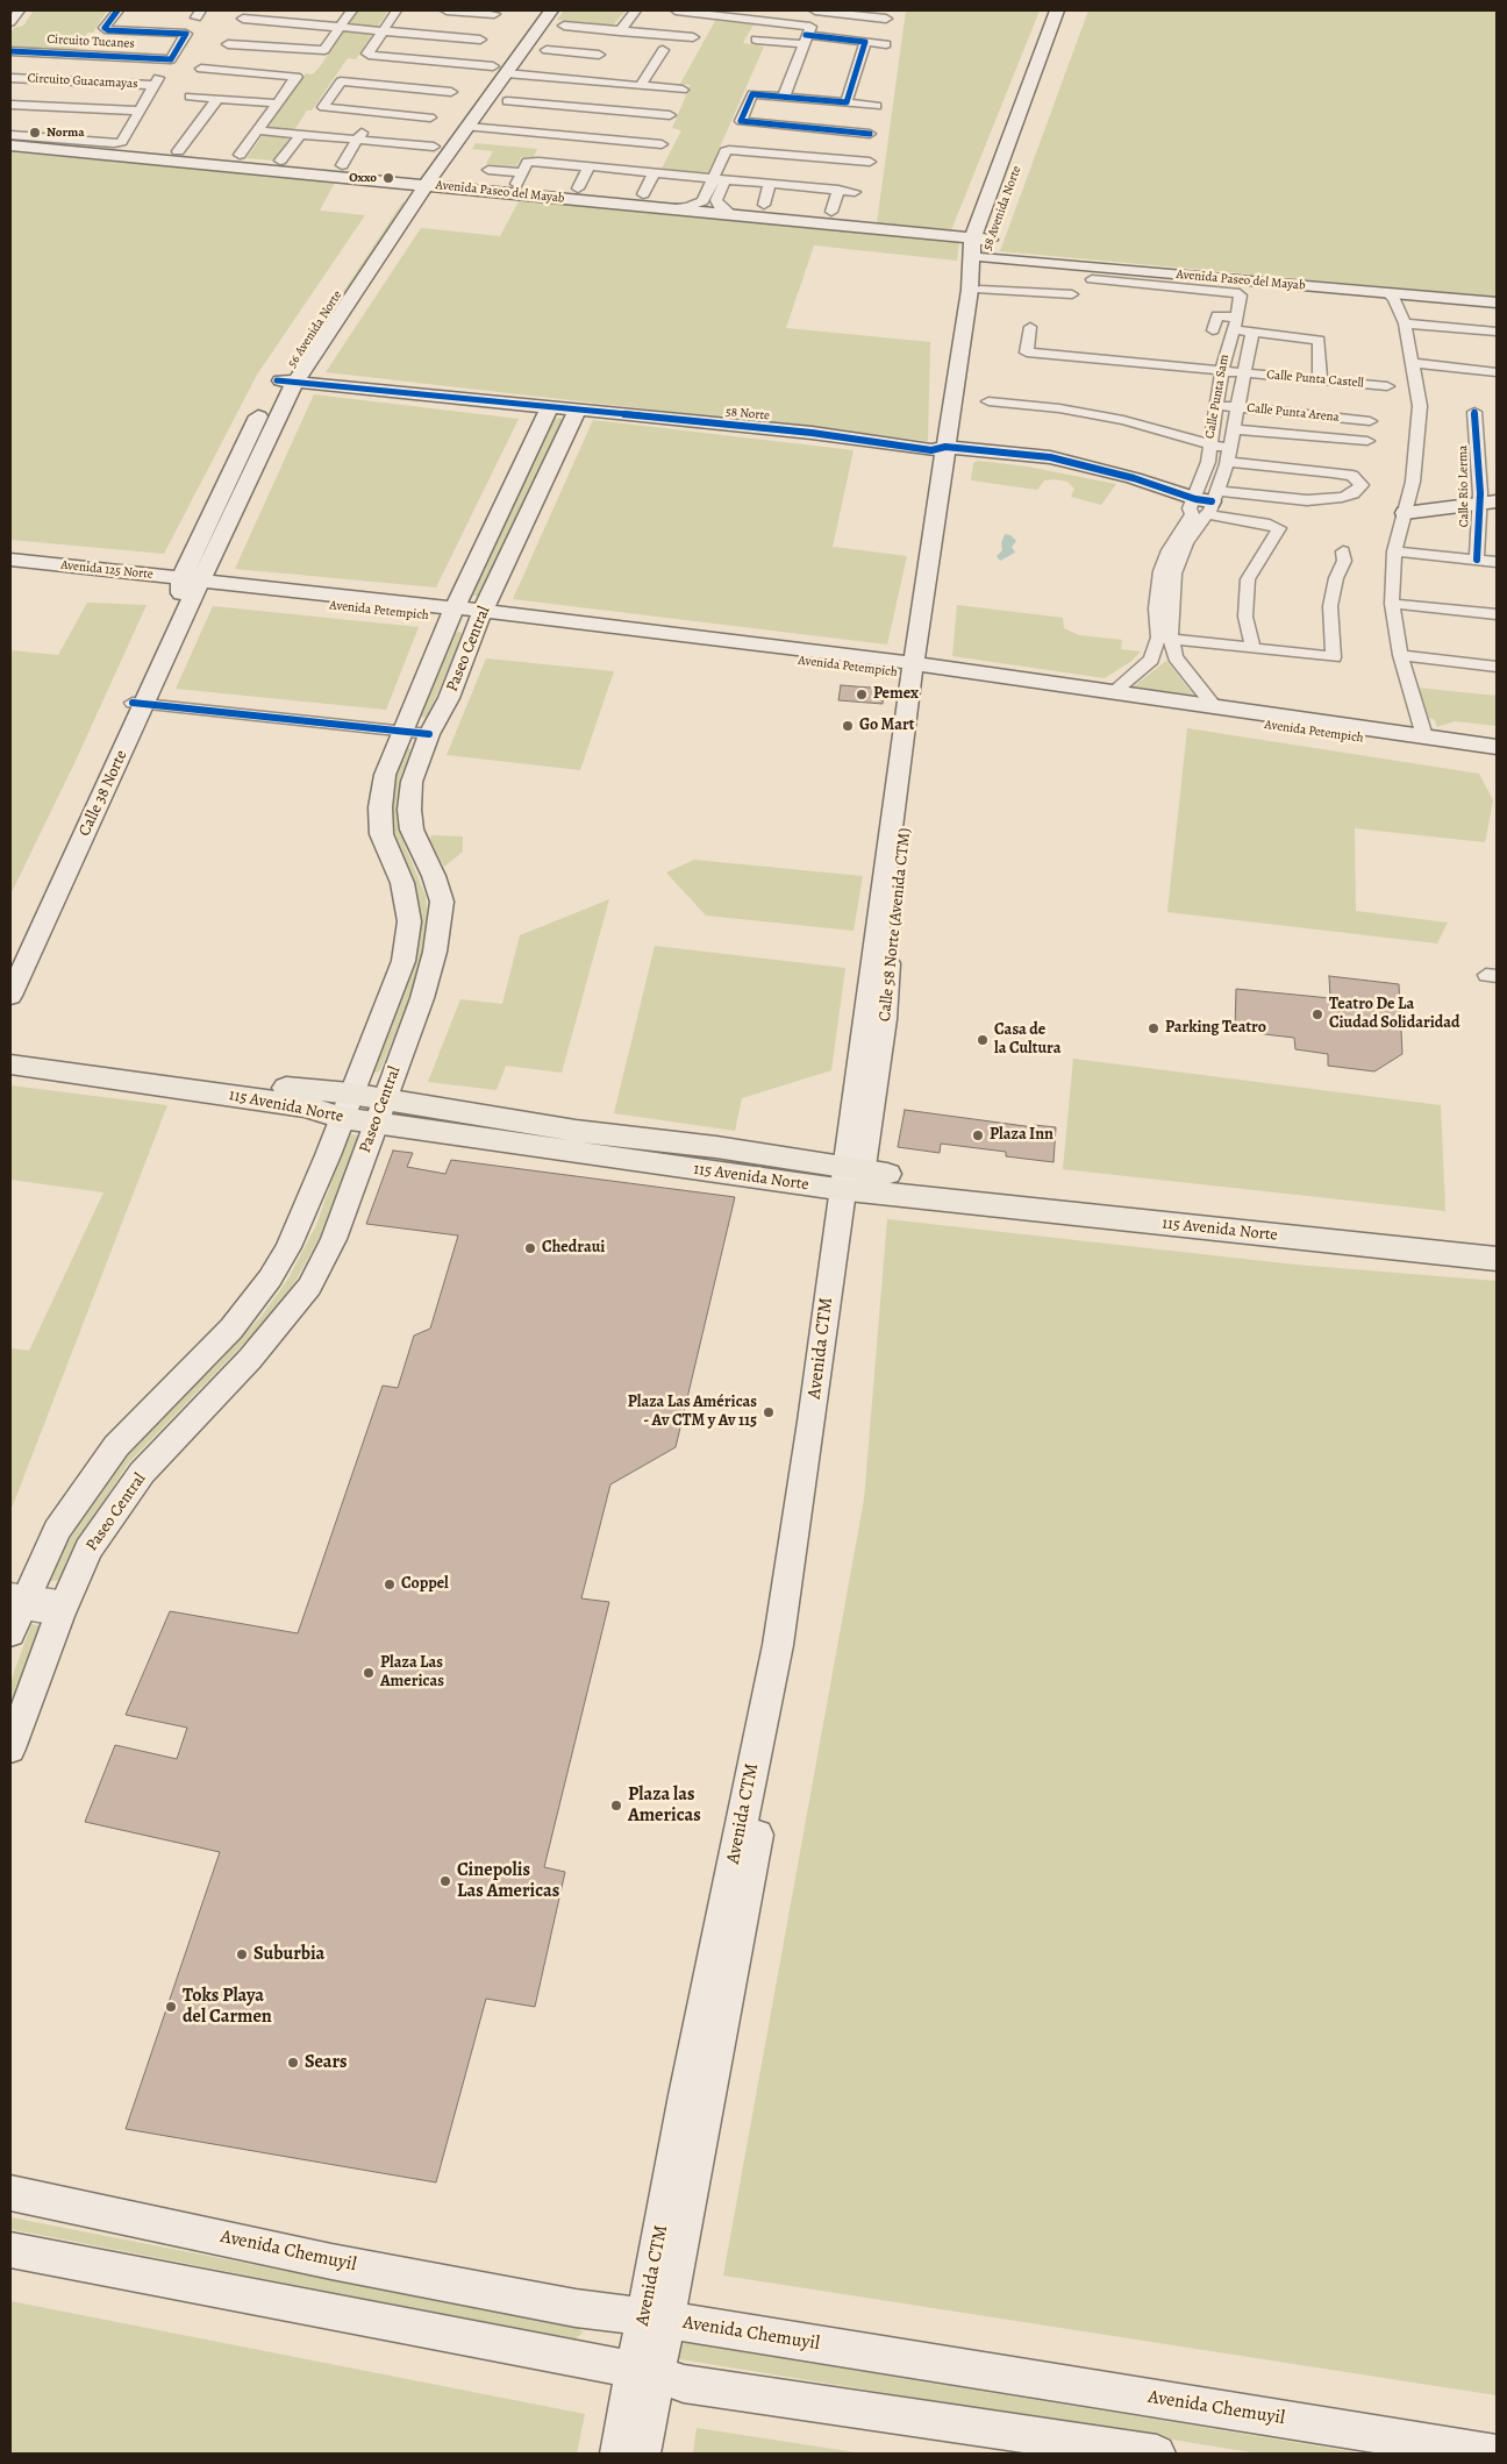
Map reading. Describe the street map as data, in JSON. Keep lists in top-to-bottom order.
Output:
{
  "streets": {
    "main road": [
      "Avenida Paseo del Mayab",
      "58 Avenida Norte",
      "56 Avenida Norte",
      "58 Norte",
      "Avenida 125 Norte",
      "Avenida Petempich",
      "Paseo Central",
      "Calle 38 Norte",
      "Calle 58 Norte (Avenida CTM)",
      "115 Avenida Norte",
      "Avenida CTM",
      "Avenida Chemuyil"
    ],
    "street": [
      "Circuito Tucanes",
      "Circuito Guacamayas",
      "Calle Punta Castell",
      "Calle Punta Sam",
      "Calle Punta Arena",
      "Calle Río Lerma"
    ]
  },
  "crossings": [
    ["Avenida Paseo del Mayab", "58 Avenida Norte"],
    ["Avenida Paseo del Mayab", "56 Avenida Norte"],
    ["58 Avenida Norte", "58 Norte"],
    ["58 Avenida Norte", "Avenida Petempich"],
    ["58 Avenida Norte", "Calle 58 Norte (Avenida CTM)"],
    ["56 Avenida Norte", "58 Norte"],
    ["56 Avenida Norte", "Avenida 125 Norte"],
    ["56 Avenida Norte", "Avenida Petempich"],
    ["56 Avenida Norte", "Calle 38 Norte"],
    ["Calle Punta Castell", "Calle Punta Sam"],
    ["Calle Punta Sam", "Calle Punta Arena"],
    ["Calle Punta Sam", "58 Norte"],
    ["Calle Punta Sam", "Avenida Petempich"],
    ["58 Norte", "Paseo Central"],
    ["Avenida 125 Norte", "Avenida Petempich"],
    ["Avenida 125 Norte", "Calle 38 Norte"],
    ["Avenida Petempich", "Paseo Central"],
    ["Avenida Petempich", "Calle 38 Norte"],
    ["Avenida Petempich", "Calle 58 Norte (Avenida CTM)"],
    ["Paseo Central", "115 Avenida Norte"],
    ["Calle 58 Norte (Avenida CTM)", "115 Avenida Norte"],
    ["Calle 58 Norte (Avenida CTM)", "Avenida CTM"],
    ["115 Avenida Norte", "Avenida CTM"],
    ["Avenida CTM", "Avenida Chemuyil"]
  ],
  "places": [
    "Norma",
    "Oxxo",
    "Pemex",
    "Go Mart",
    "Teatro De La Ciudad Solidaridad",
    "Parking Teatro",
    "Casa de la Cultura",
    "Plaza Inn",
    "Chedraui",
    "Plaza Las Américas - Av CTM y Av 115",
    "Coppel",
    "Plaza Las Americas",
    "Plaza las Americas",
    "Cinepolis Las Americas",
    "Suburbia",
    "Toks Playa del Carmen",
    "Sears"
  ]
}
